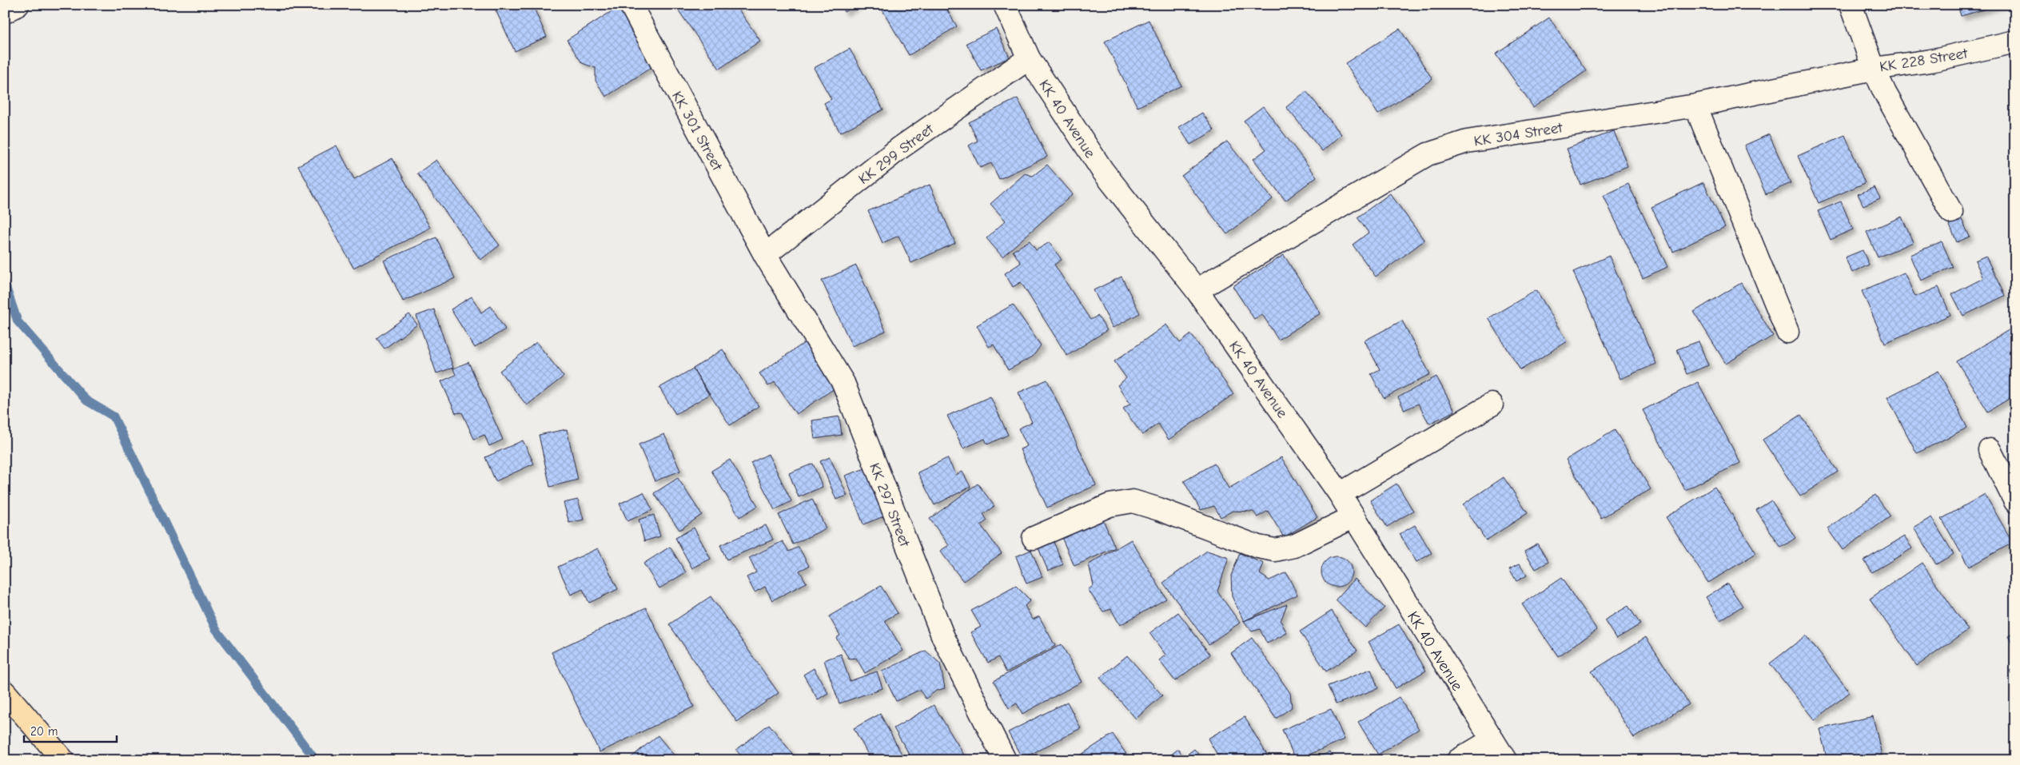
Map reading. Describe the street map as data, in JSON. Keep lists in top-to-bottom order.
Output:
{
  "streets": {
    "street": [
      "KK 228 Street",
      "KK 40 Avenue",
      "KK 301 Street",
      "KK 304 Street",
      "KK 299 Street",
      "KK 297 Street"
    ]
  },
  "crossings": [
    ["KK 228 Street", "KK 304 Street"],
    ["KK 40 Avenue", "KK 304 Street"],
    ["KK 40 Avenue", "KK 299 Street"],
    ["KK 301 Street", "KK 299 Street"],
    ["KK 301 Street", "KK 297 Street"],
    ["KK 299 Street", "KK 297 Street"]
  ],
  "scale_bar": "20 m"
}
